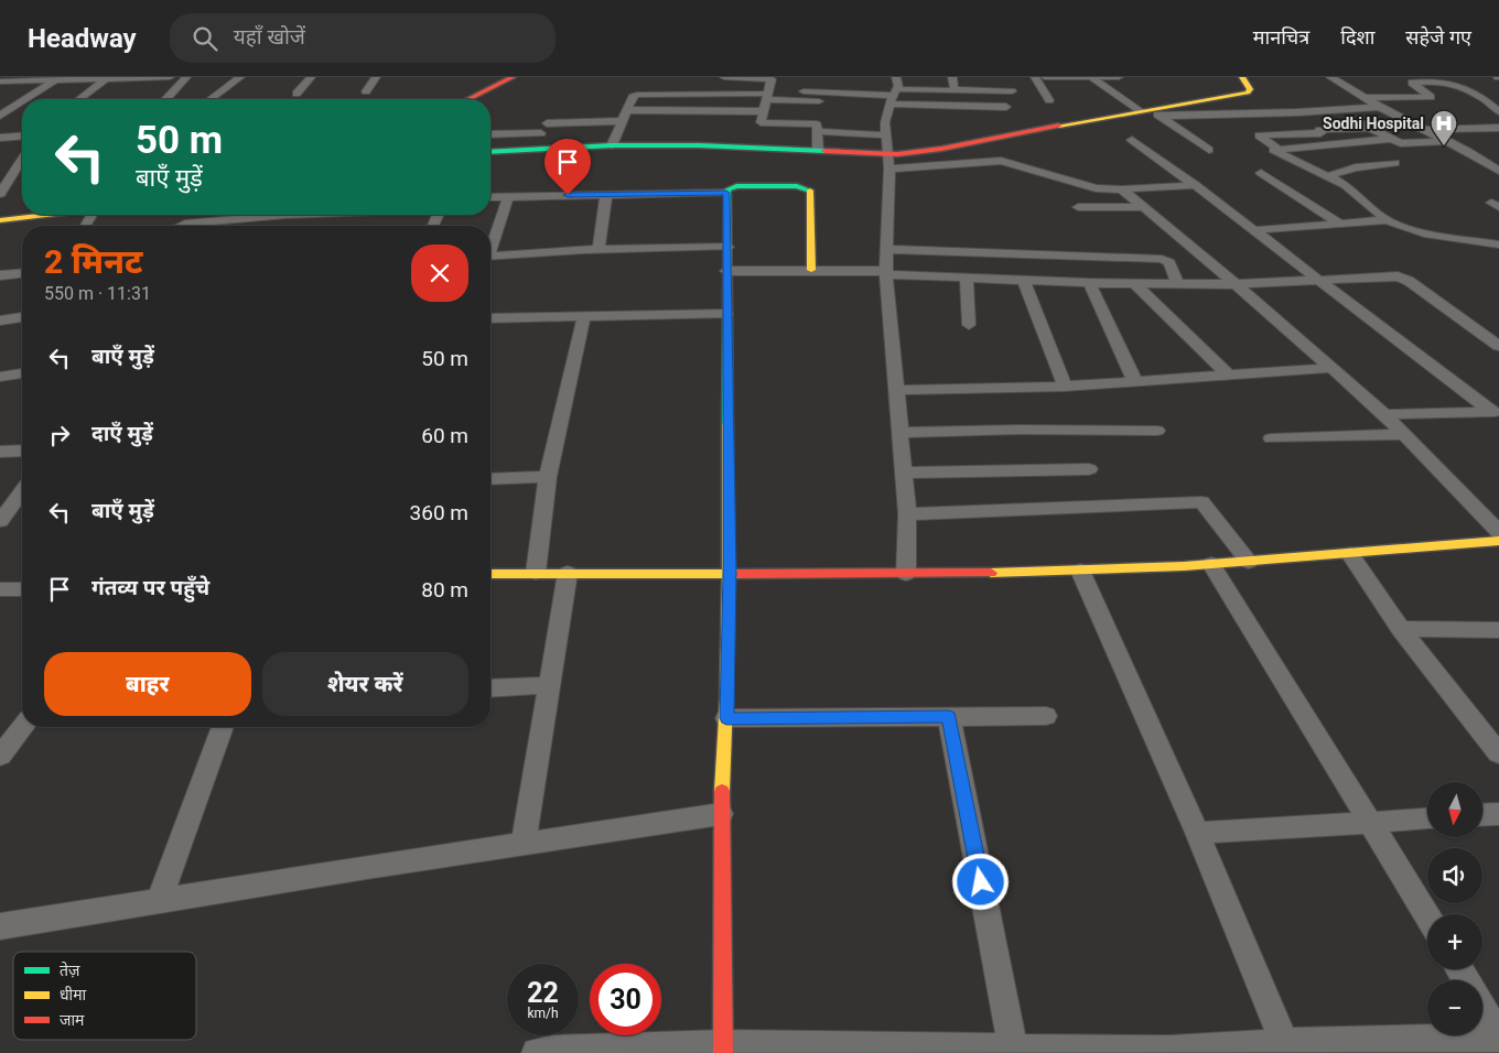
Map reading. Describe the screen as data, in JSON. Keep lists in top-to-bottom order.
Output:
{
  "places": {
    "hospital": ["Sodhi Hospital"]
  },
  "legend": ["तेज़", "धीमा", "जाम"],
  "north": "bottom",
  "page": {
    "header": "Headway",
    "search": "यहाँ खोजें",
    "nav": ["मानचित्र", "दिशा", "सहेजे गए"],
    "turn": ["50 m", "बाएँ मुड़ें"],
    "heading": ["2 मिनट", "550 m · 11:31"],
    "list": [
      {
        "name": "बाएँ मुड़ें",
        "value": "50 m"
      },
      {
        "name": "दाएँ मुड़ें",
        "value": "60 m"
      },
      {
        "name": "बाएँ मुड़ें",
        "value": "360 m"
      },
      {
        "name": "गंतव्य पर पहुँचे",
        "value": "80 m"
      }
    ],
    "buttons": ["बाहर", "शेयर करें"],
    "map_buttons": ["+", "−"],
    "speed": "22 km/h",
    "limit": "30"
  }
}
